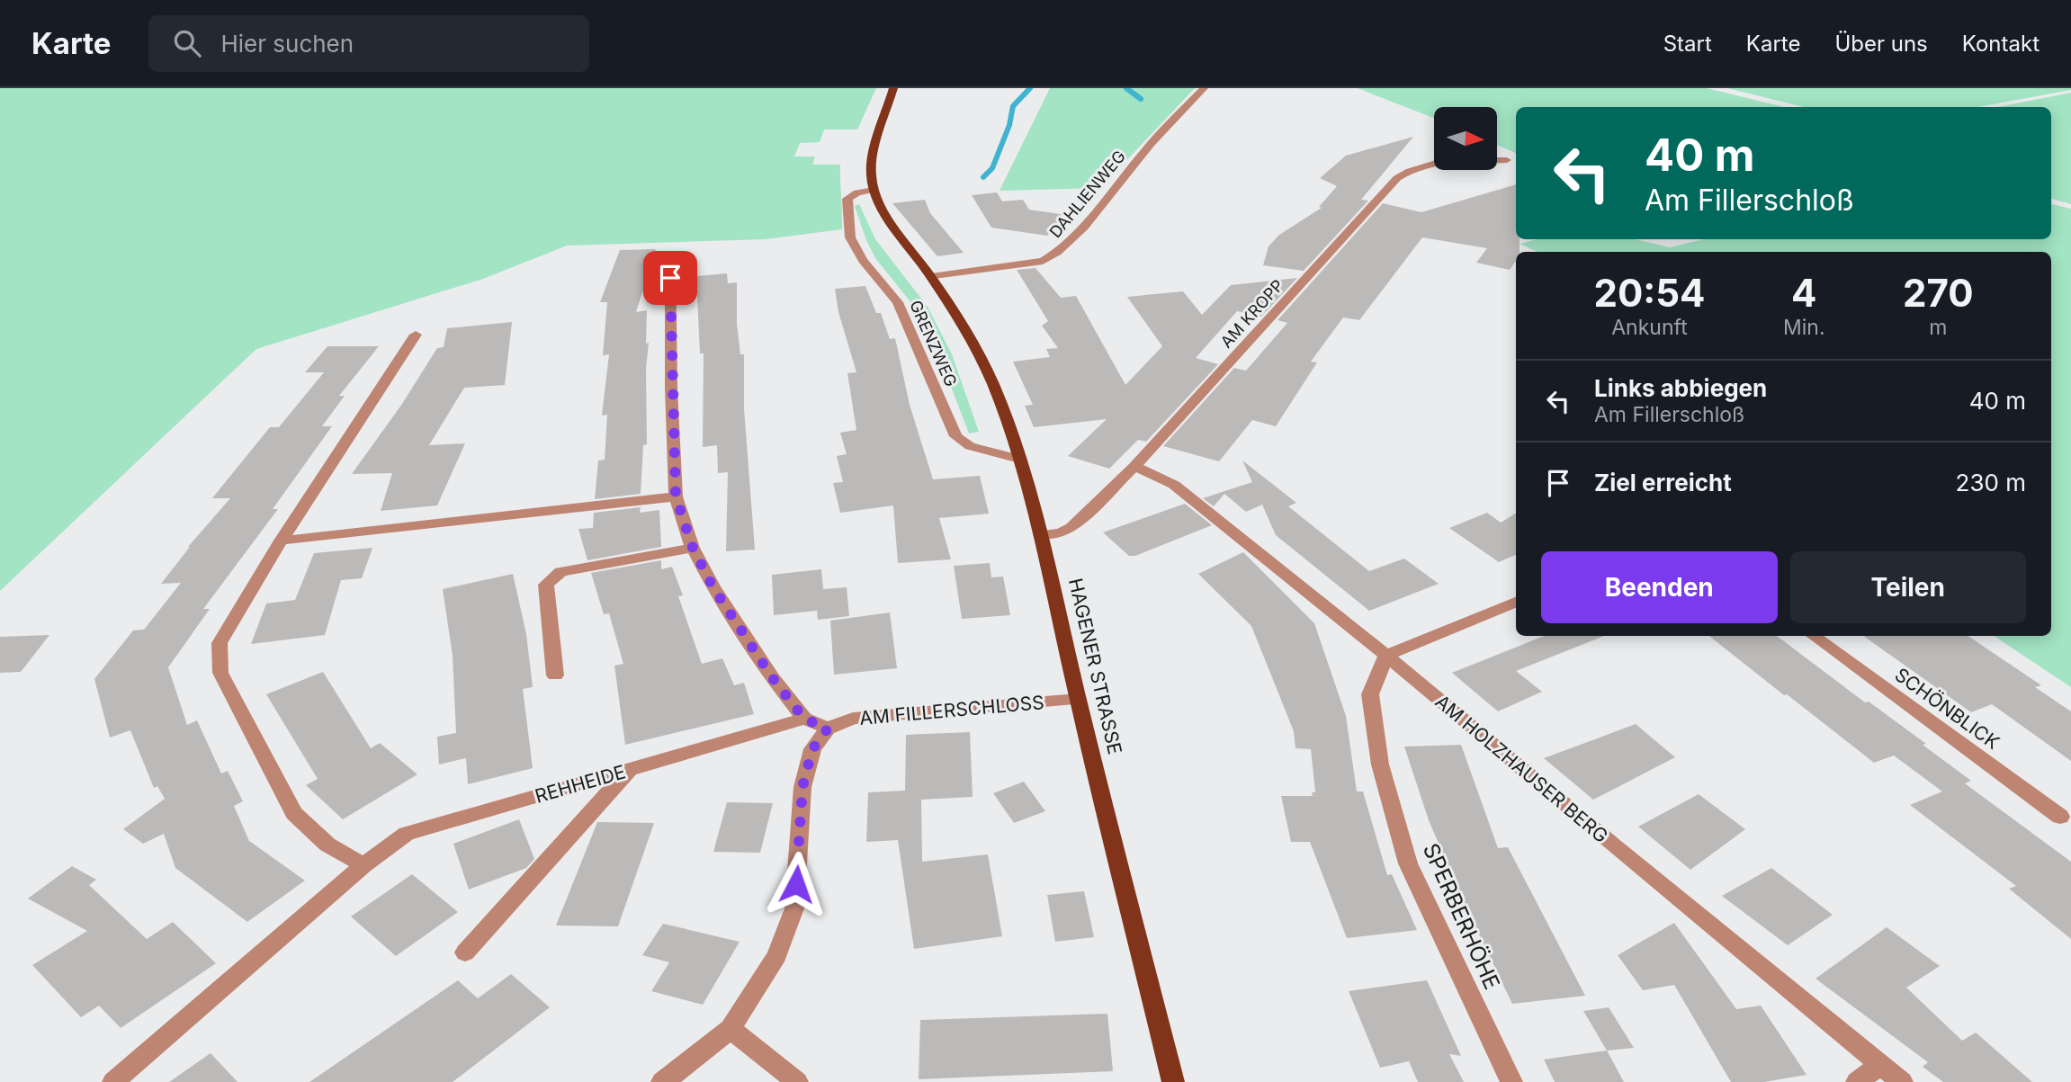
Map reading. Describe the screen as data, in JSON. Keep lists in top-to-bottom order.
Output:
{
  "streets": {
    "main road": ["HAGENER STRASSE"],
    "street": [
      "DAHLIENWEG",
      "AM KROPP",
      "GRENZWEG",
      "SCHÖNBLICK",
      "AM FILLERSCHLOSS",
      "AM HOLZHAUSER BERG",
      "REHHEIDE",
      "SPERBERHÖHE"
    ]
  },
  "crossings": [
    ["DAHLIENWEG", "HAGENER STRASSE"],
    ["AM KROPP", "HAGENER STRASSE"],
    ["AM KROPP", "AM HOLZHAUSER BERG"],
    ["GRENZWEG", "HAGENER STRASSE"],
    ["HAGENER STRASSE", "AM FILLERSCHLOSS"],
    ["AM HOLZHAUSER BERG", "SPERBERHÖHE"]
  ],
  "north": "right",
  "page": {
    "header": "Karte",
    "search": "Hier suchen",
    "nav": [
      "Start",
      "Karte",
      "Über uns",
      "Kontakt"
    ],
    "turn": ["40 m", "Am Fillerschloß"],
    "eta": [
      "20:54",
      "Ankunft",
      "4",
      "Min.",
      "270",
      "m"
    ],
    "list": [
      {
        "name": "Links abbiegen",
        "note": "Am Fillerschloß",
        "value": "40 m"
      },
      {
        "name": "Ziel erreicht",
        "value": "230 m"
      }
    ],
    "buttons": ["Beenden", "Teilen"]
  }
}
